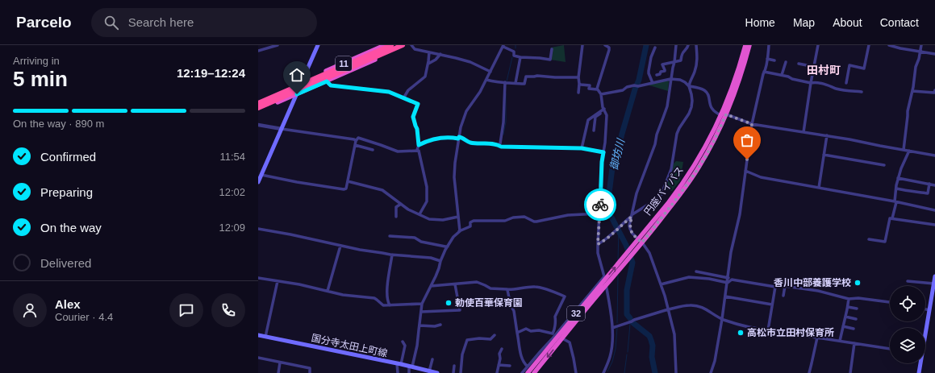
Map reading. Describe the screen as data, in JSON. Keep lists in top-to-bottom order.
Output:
{
  "streets": {
    "highway": ["11", "円座バイパス", "32"],
    "main road": ["国分寺太田上町線"]
  },
  "districts": ["田村町"],
  "water": ["御坊川"],
  "places": ["香川中部養護学校", "勅使百華保育園", "高松市立田村保育所"],
  "page": {
    "header": "Parcelo",
    "search": "Search here",
    "nav": [
      "Home",
      "Map",
      "About",
      "Contact"
    ],
    "heading": ["5 min", "Arriving in", "12:19–12:24"],
    "panel": ["Alex", "Courier · 4.4"],
    "bar": "On the way · 890 m",
    "list": [
      ["Confirmed", "11:54"],
      ["Preparing", "12:02"],
      ["On the way", "12:09"],
      "Delivered"
    ]
  }
}
